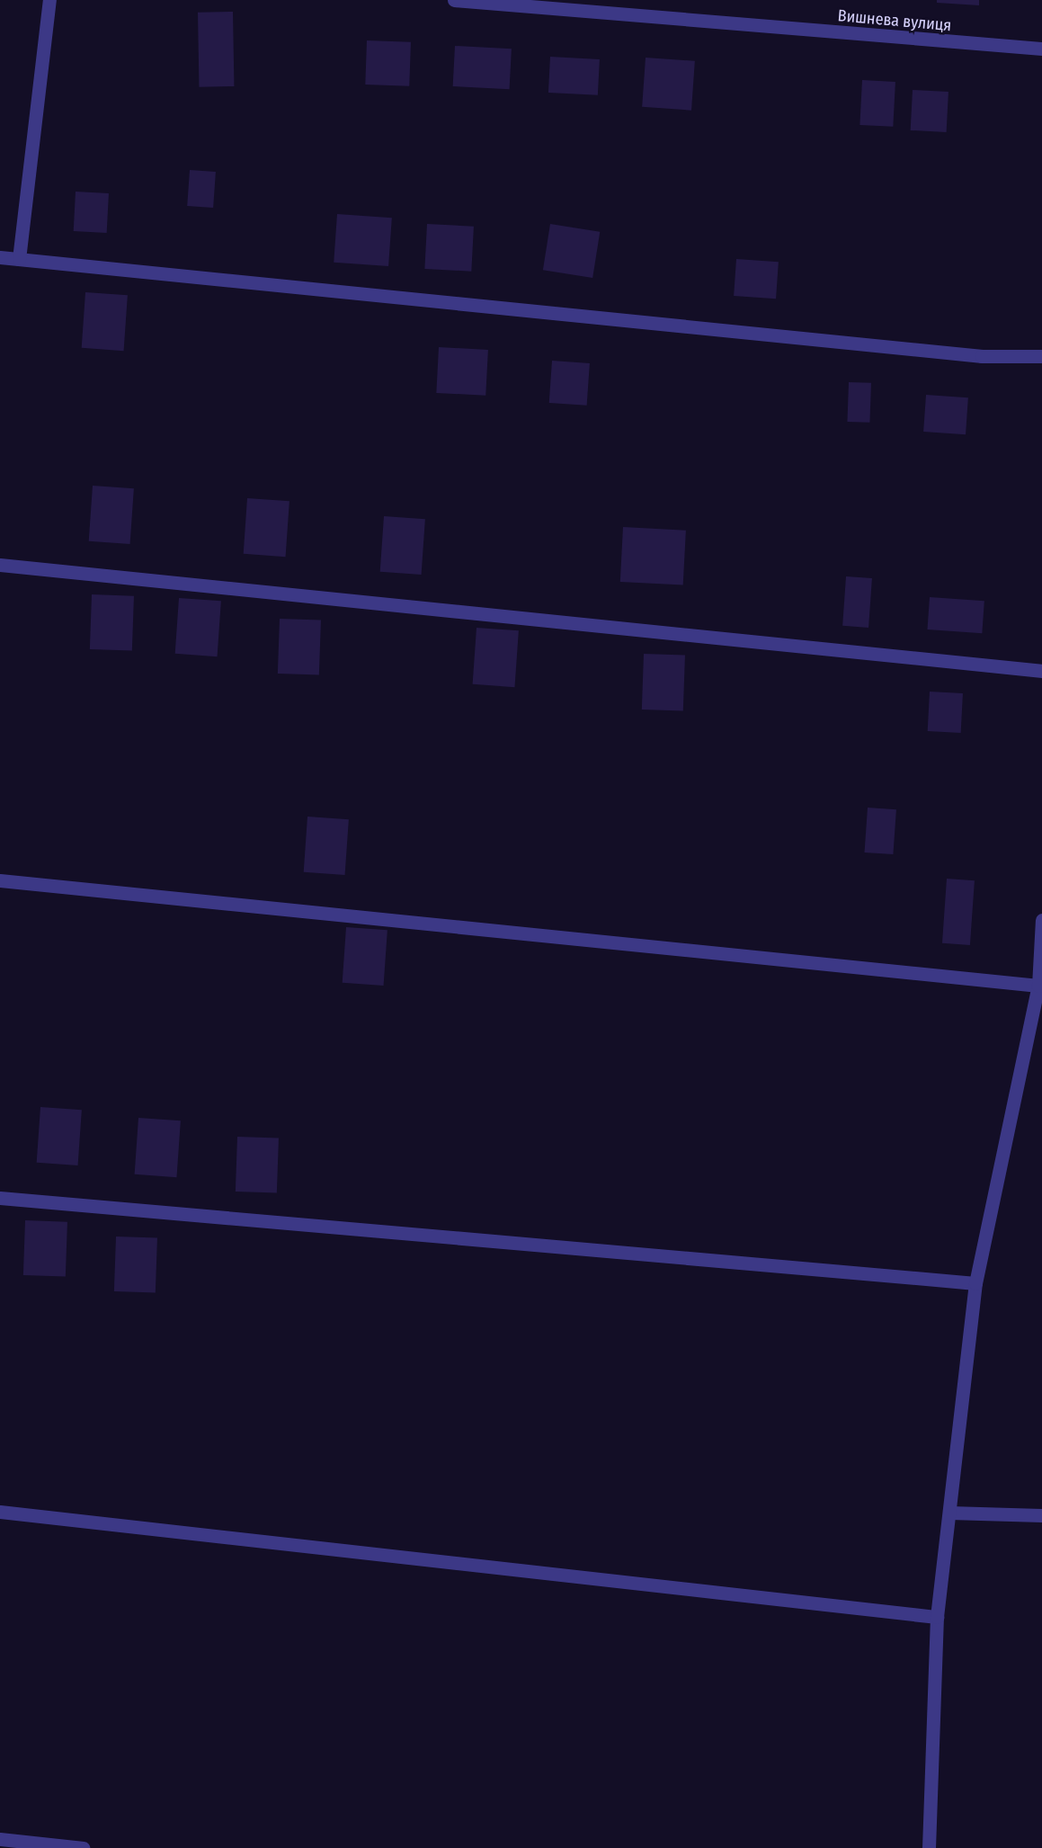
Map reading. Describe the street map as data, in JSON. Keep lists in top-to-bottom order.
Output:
{
  "streets": {
    "street": ["Вишнева вулиця"]
  }
}
